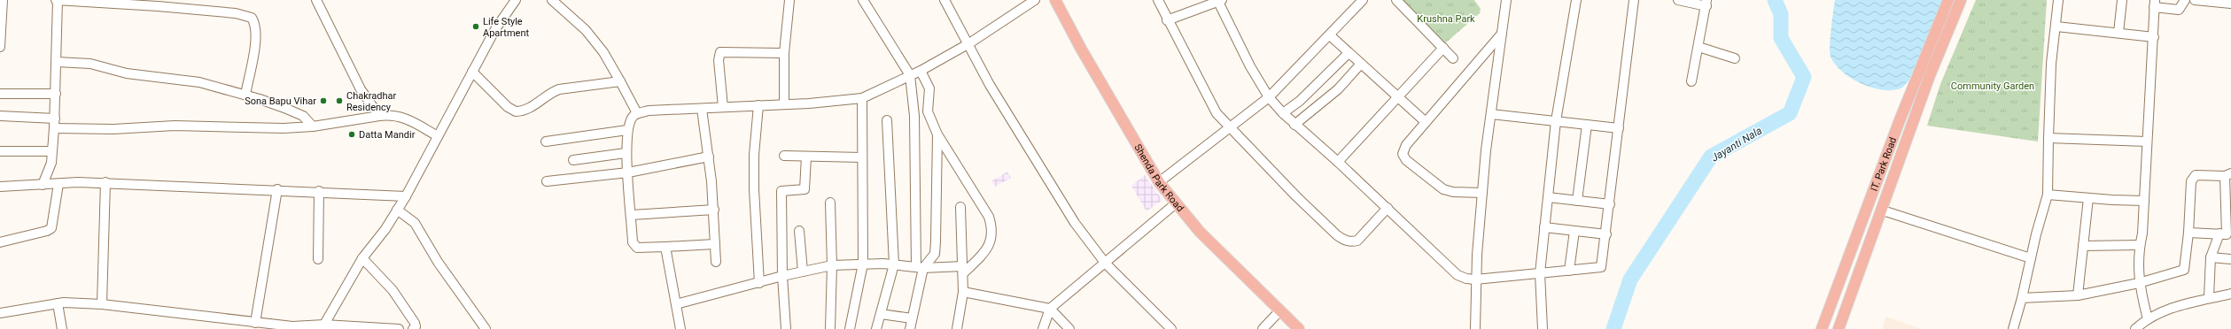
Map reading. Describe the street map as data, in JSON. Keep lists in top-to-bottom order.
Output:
{
  "streets": {
    "main road": ["IT. Park Road", "Shenda Park Road"]
  },
  "water": ["Jayanti Nala"],
  "parks": ["Krushna Park", "Community Garden"],
  "places": [
    "Life Style Apartment",
    "Sona Bapu Vihar",
    "Chakradhar Residency",
    "Datta Mandir"
  ]
}
